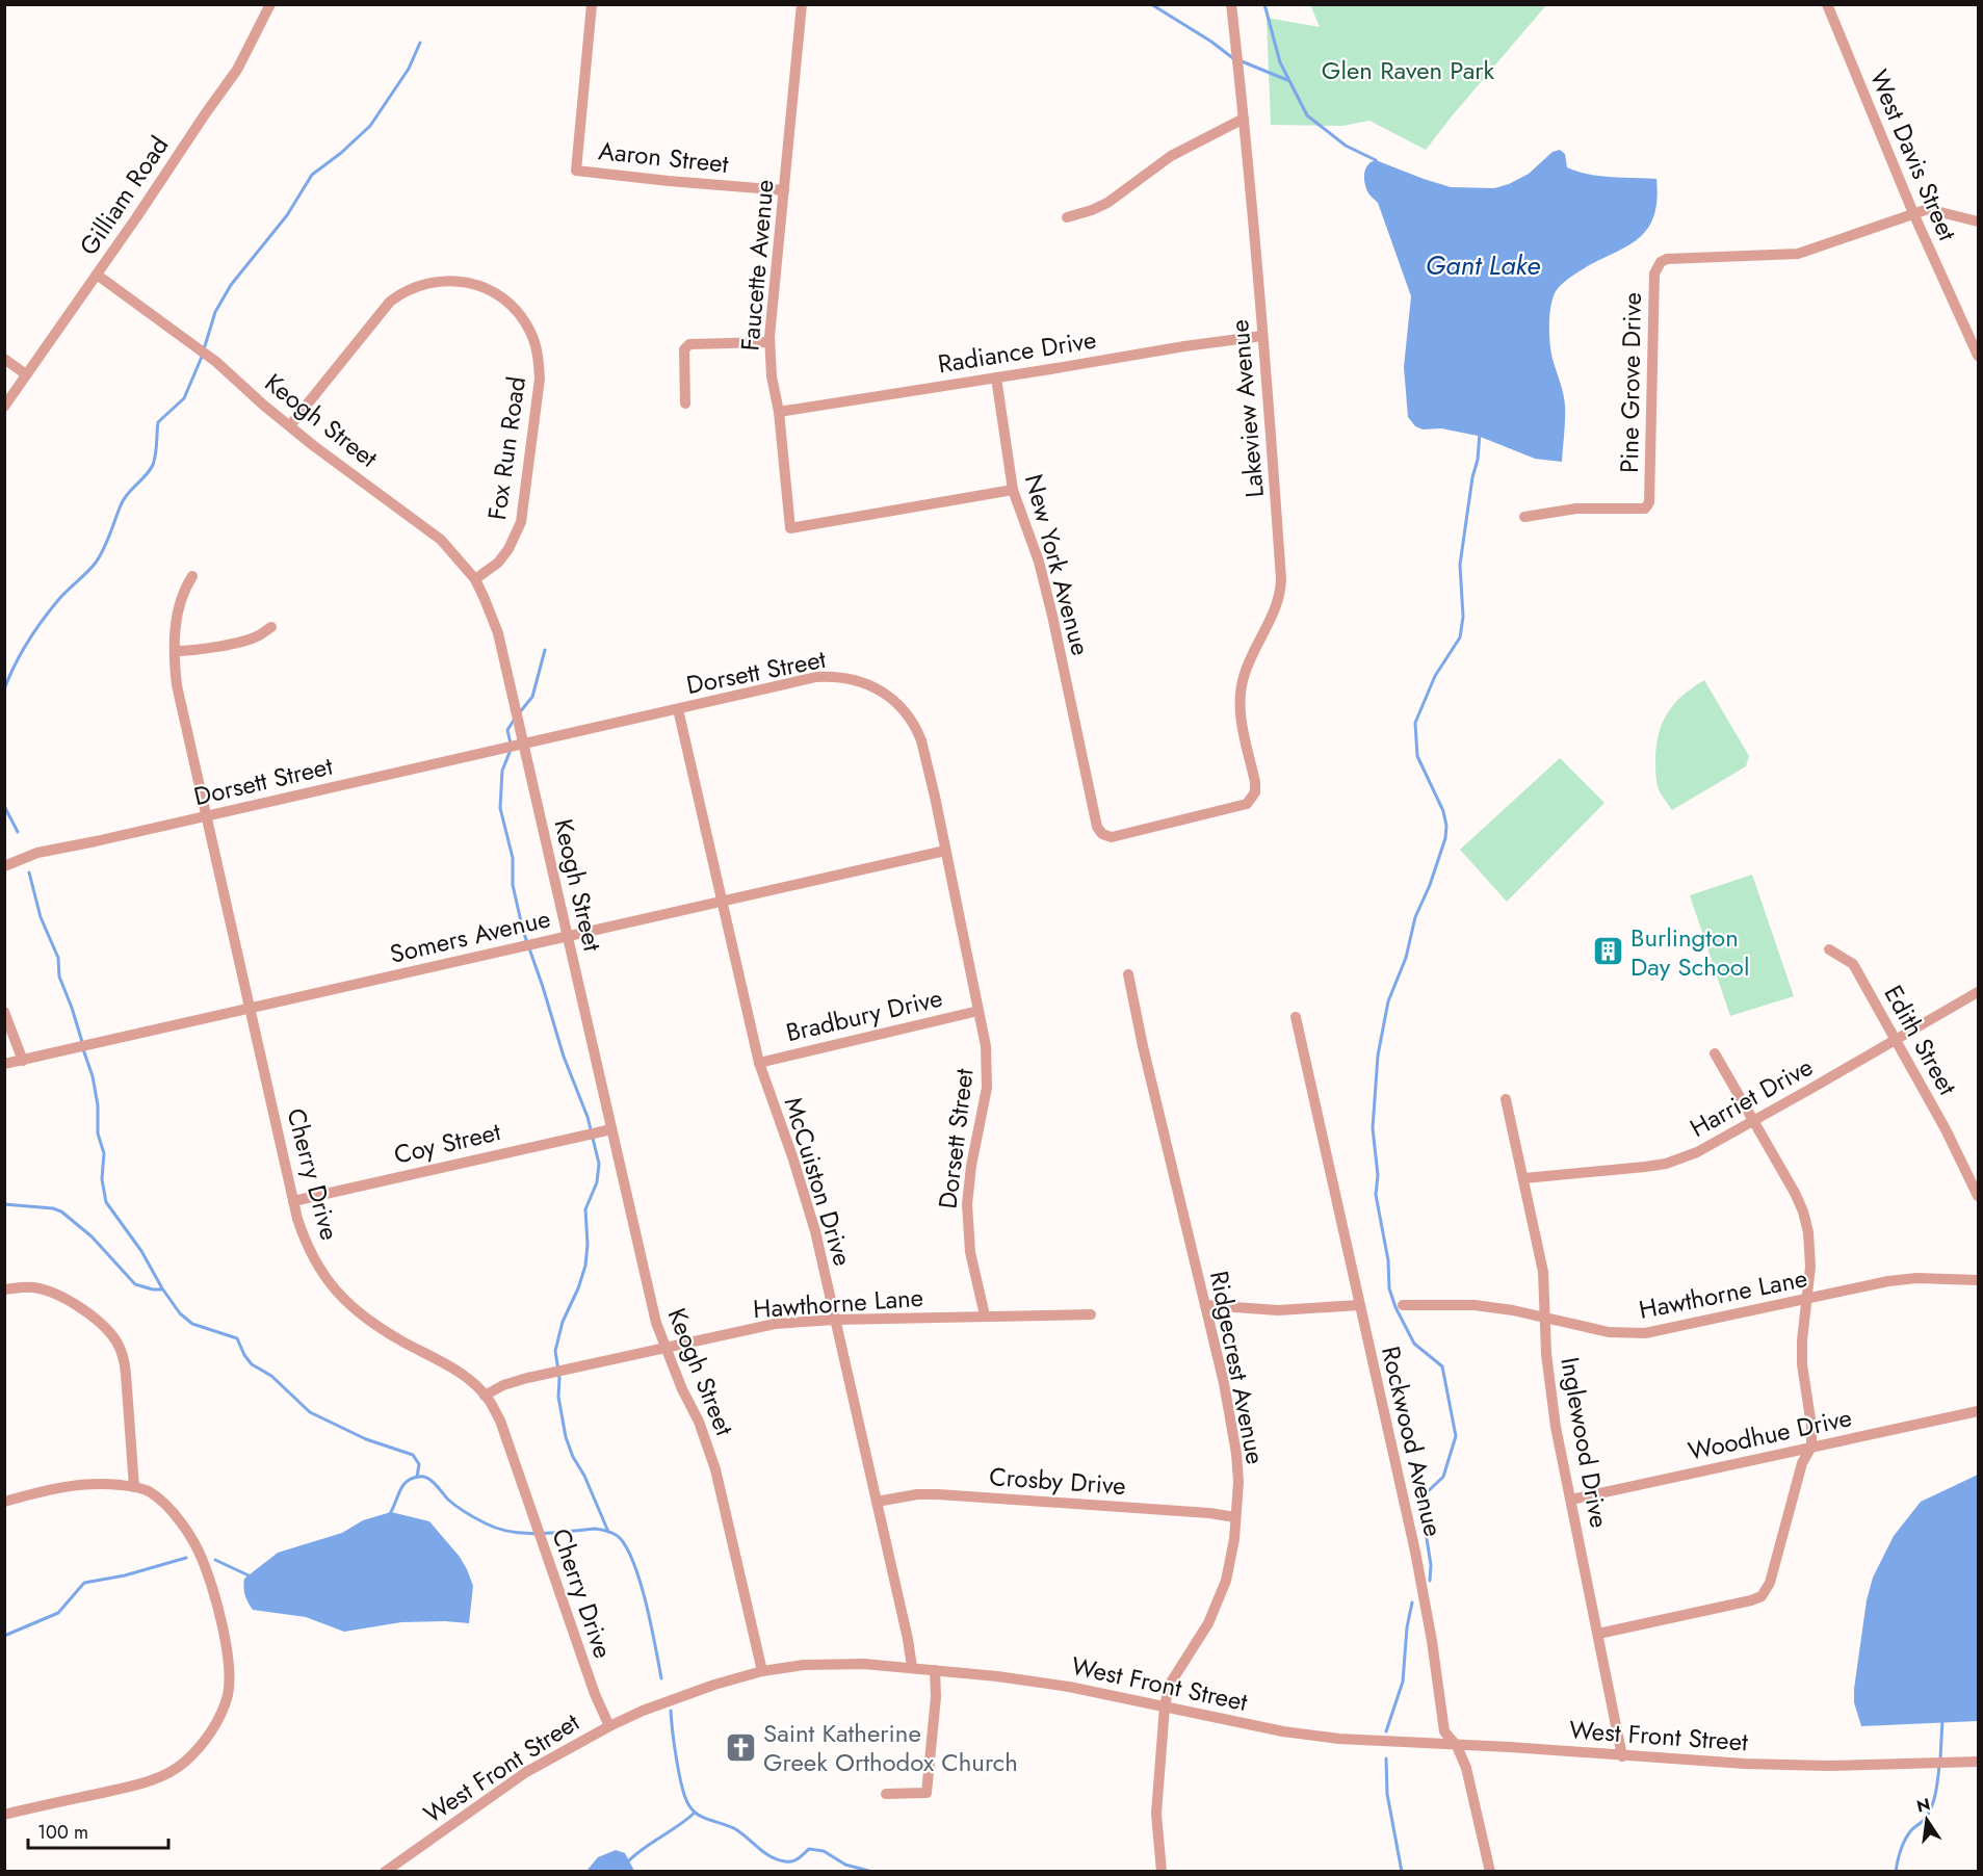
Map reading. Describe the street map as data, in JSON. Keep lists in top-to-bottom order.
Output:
{
  "streets": {
    "street": [
      "West Davis Street",
      "Aaron Street",
      "Gilliam Road",
      "Faucette Avenue",
      "Radiance Drive",
      "Pine Grove Drive",
      "Lakeview Avenue",
      "Keogh Street",
      "Fox Run Road",
      "New York Avenue",
      "Dorsett Street",
      "Somers Avenue",
      "Bradbury Drive",
      "Edith Street",
      "Harriet Drive",
      "Coy Street",
      "Cherry Drive",
      "McCuiston Drive",
      "Hawthorne Lane",
      "Ridgecrest Avenue",
      "Woodhue Drive",
      "Rockwood Avenue",
      "Inglewood Drive",
      "Crosby Drive",
      "West Front Street"
    ]
  },
  "crossings": [
    ["West Davis Street", "Pine Grove Drive"],
    ["Aaron Street", "Faucette Avenue"],
    ["Gilliam Road", "Keogh Street"],
    ["Faucette Avenue", "Radiance Drive"],
    ["Faucette Avenue", "New York Avenue"],
    ["Radiance Drive", "Lakeview Avenue"],
    ["Radiance Drive", "New York Avenue"],
    ["Lakeview Avenue", "New York Avenue"],
    ["Keogh Street", "Fox Run Road"],
    ["Keogh Street", "Dorsett Street"],
    ["Keogh Street", "Somers Avenue"],
    ["Keogh Street", "Coy Street"],
    ["Keogh Street", "Hawthorne Lane"],
    ["Keogh Street", "West Front Street"],
    ["Dorsett Street", "Somers Avenue"],
    ["Dorsett Street", "Bradbury Drive"],
    ["Dorsett Street", "Cherry Drive"],
    ["Dorsett Street", "McCuiston Drive"],
    ["Dorsett Street", "Hawthorne Lane"],
    ["Somers Avenue", "Cherry Drive"],
    ["Somers Avenue", "McCuiston Drive"],
    ["Bradbury Drive", "McCuiston Drive"],
    ["Edith Street", "Harriet Drive"],
    ["Harriet Drive", "Inglewood Drive"],
    ["Coy Street", "Cherry Drive"],
    ["Cherry Drive", "Hawthorne Lane"],
    ["Cherry Drive", "West Front Street"],
    ["McCuiston Drive", "Hawthorne Lane"],
    ["McCuiston Drive", "Crosby Drive"],
    ["McCuiston Drive", "West Front Street"],
    ["Hawthorne Lane", "Inglewood Drive"],
    ["Ridgecrest Avenue", "Crosby Drive"],
    ["Ridgecrest Avenue", "West Front Street"],
    ["Woodhue Drive", "Inglewood Drive"],
    ["Rockwood Avenue", "West Front Street"],
    ["Inglewood Drive", "West Front Street"]
  ],
  "water": ["Gant Lake"],
  "parks": ["Glen Raven Park"],
  "places": {
    "building": ["Burlington Day School"],
    "church": ["Saint Katherine Greek Orthodox Church"]
  },
  "scale_bar": "100 m",
  "north": "top"
}
